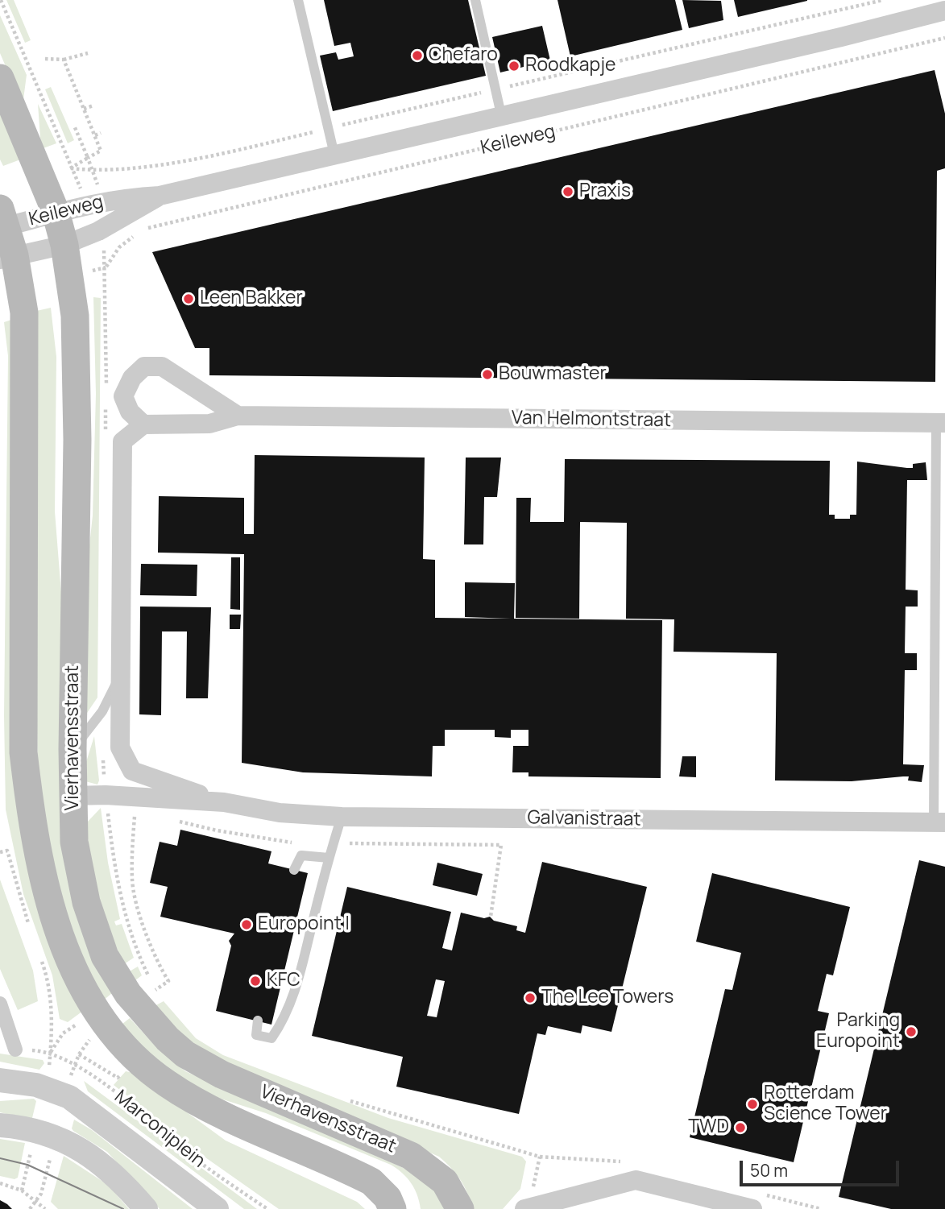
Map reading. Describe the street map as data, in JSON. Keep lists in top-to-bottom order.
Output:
{
  "streets": {
    "main road": ["Vierhavensstraat"],
    "street": [
      "Keileweg",
      "Van Helmontstraat",
      "Galvanistraat",
      "Marconiplein"
    ]
  },
  "crossings": [
    ["Keileweg", "Vierhavensstraat"],
    ["Vierhavensstraat", "Galvanistraat"]
  ],
  "places": [
    "Chefaro",
    "Roodkapje",
    "Praxis",
    "Leen Bakker",
    "Bouwmaster",
    "Europoint I",
    "KFC",
    "The Lee Towers",
    "Parking Europoint",
    "Rotterdam Science Tower",
    "TWD"
  ],
  "scale_bar": "50 m"
}
